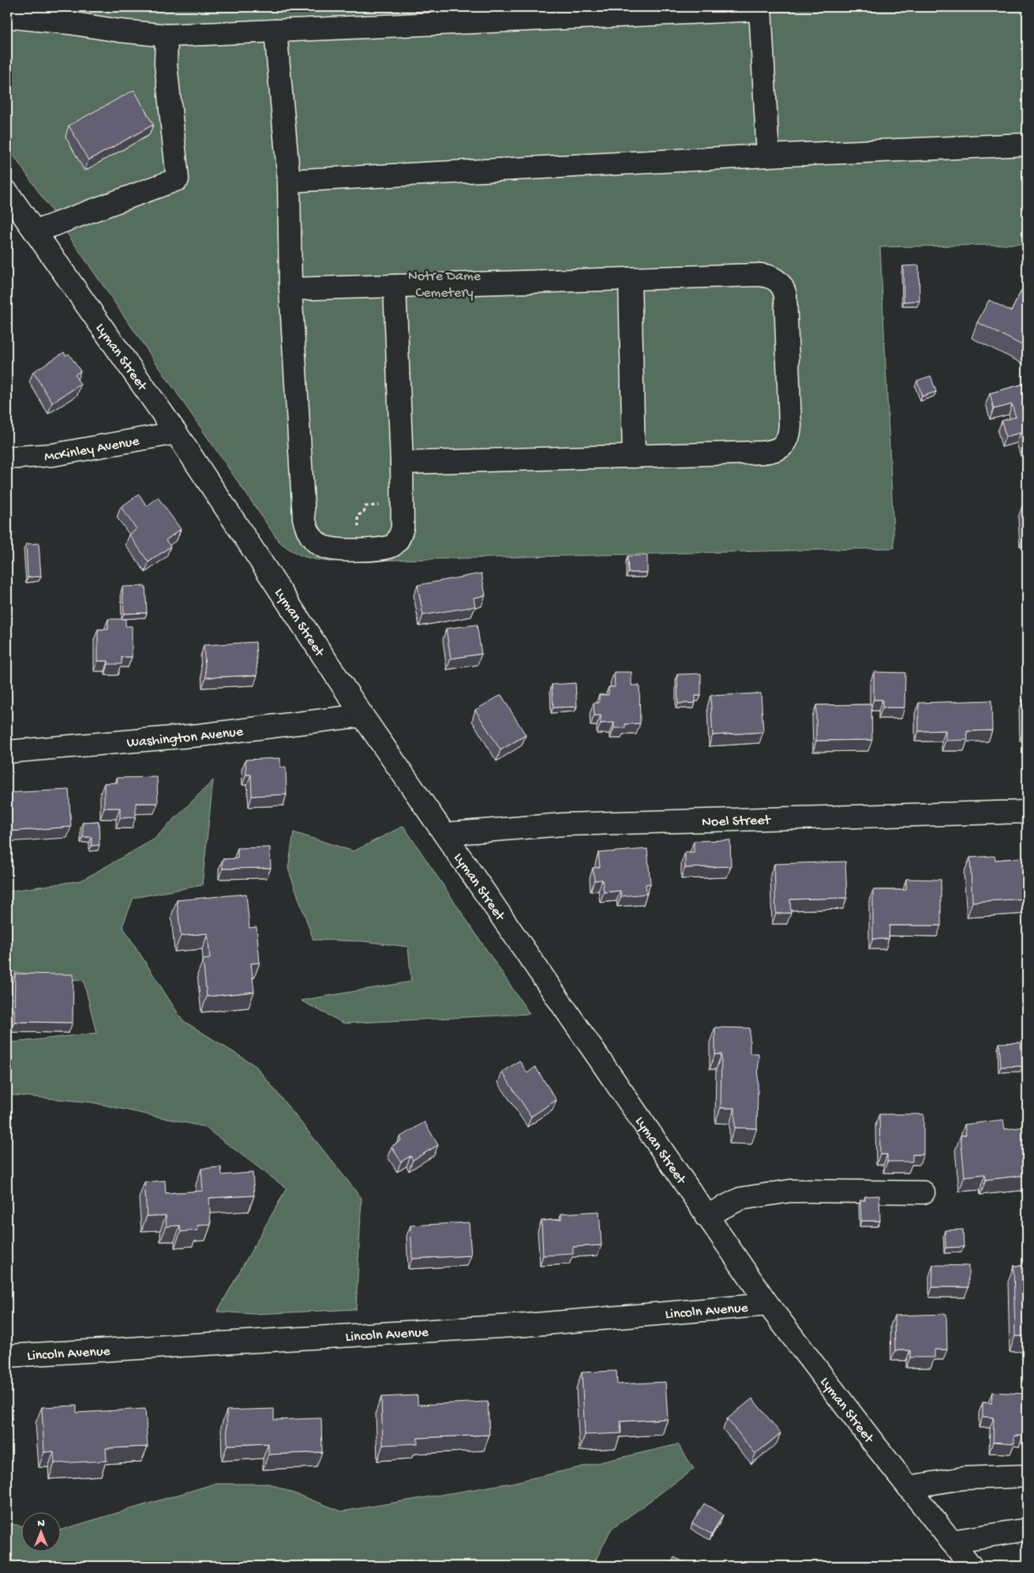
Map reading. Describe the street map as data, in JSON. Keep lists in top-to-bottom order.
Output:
{
  "streets": {
    "street": [
      "Lyman Street",
      "McKinley Avenue",
      "Washington Avenue",
      "Noel Street",
      "Lincoln Avenue"
    ]
  },
  "crossings": [
    ["Lyman Street", "McKinley Avenue"],
    ["Lyman Street", "Washington Avenue"],
    ["Lyman Street", "Noel Street"],
    ["Lyman Street", "Lincoln Avenue"]
  ],
  "parks": ["Notre Dame Cemetery"],
  "north": "top"
}
